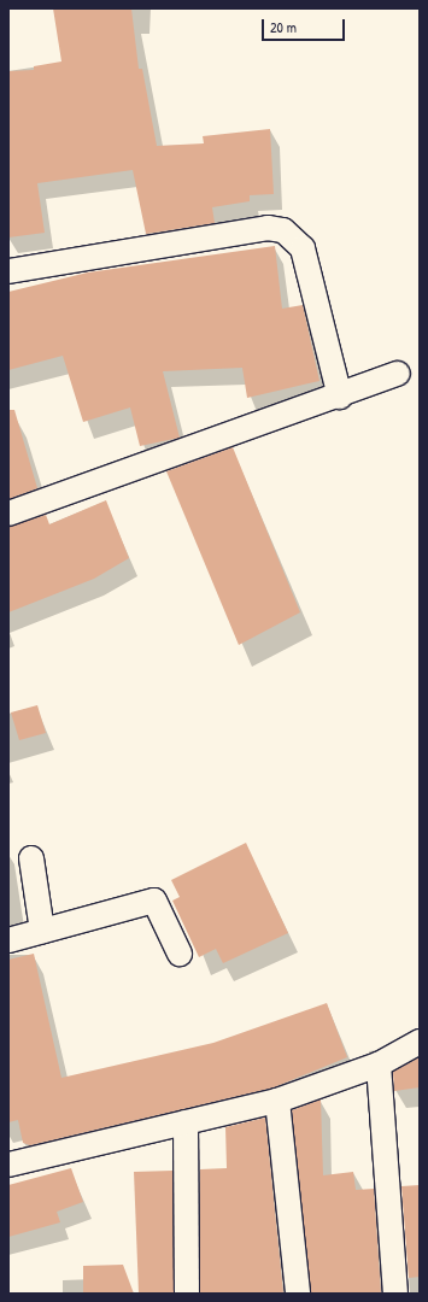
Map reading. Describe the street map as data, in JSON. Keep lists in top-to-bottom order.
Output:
{
  "scale_bar": "20 m"
}
